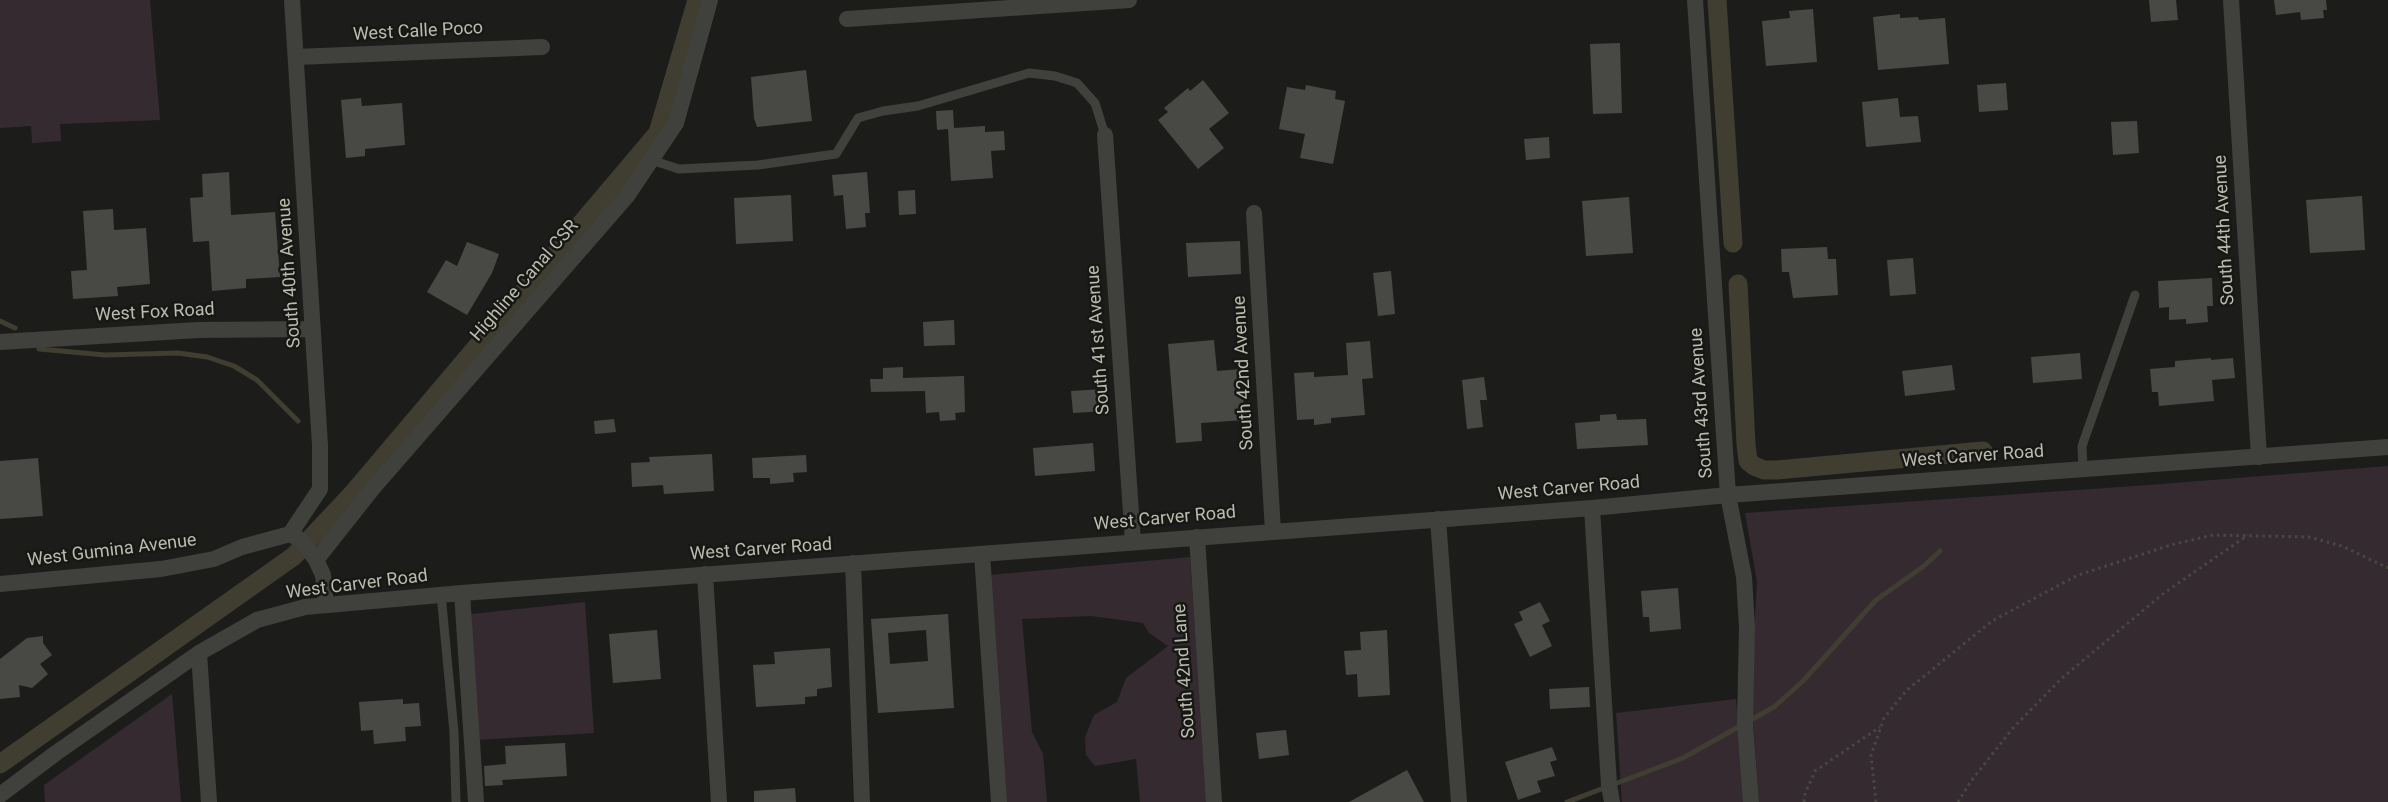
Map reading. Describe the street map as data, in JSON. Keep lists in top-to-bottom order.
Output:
{
  "streets": {
    "street": [
      "West Calle Poco",
      "South 44th Avenue",
      "South 40th Avenue",
      "Highline Canal CSR",
      "West Fox Road",
      "South 41st Avenue",
      "South 42nd Avenue",
      "South 43rd Avenue",
      "West Carver Road",
      "West Gumina Avenue",
      "South 42nd Lane"
    ]
  },
  "crossings": [
    ["West Calle Poco", "South 40th Avenue"],
    ["South 44th Avenue", "West Carver Road"],
    ["South 40th Avenue", "West Fox Road"],
    ["South 40th Avenue", "West Gumina Avenue"],
    ["South 41st Avenue", "West Carver Road"],
    ["South 42nd Avenue", "West Carver Road"],
    ["South 43rd Avenue", "West Carver Road"],
    ["West Carver Road", "South 42nd Lane"]
  ]
}
